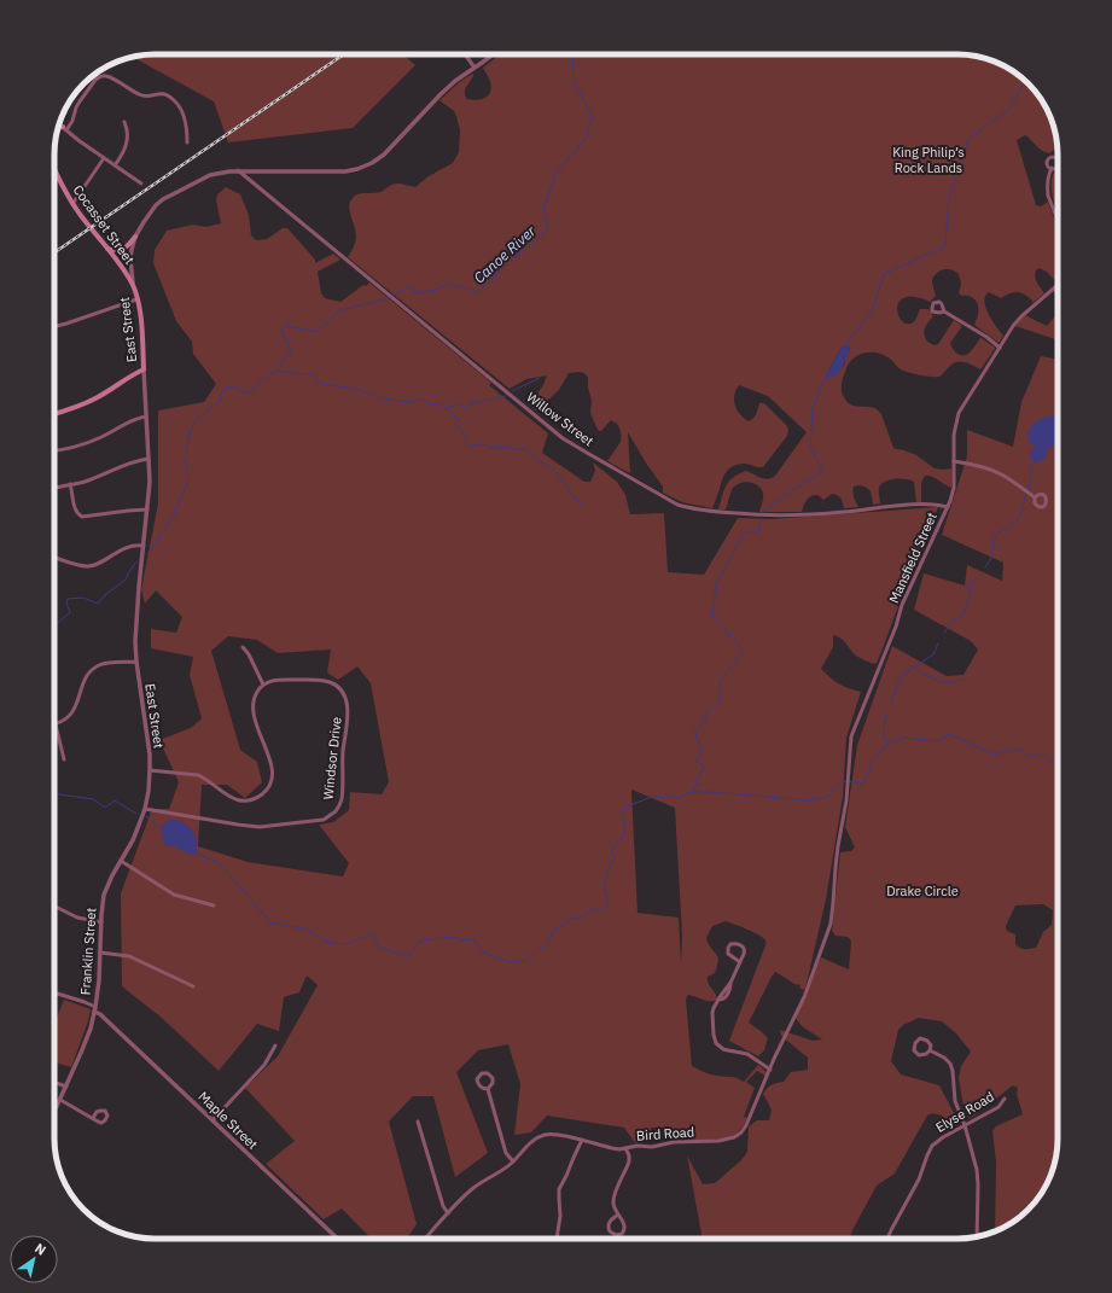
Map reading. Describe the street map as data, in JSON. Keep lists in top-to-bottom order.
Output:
{
  "streets": {
    "main road": ["Cocasset Street", "East Street"],
    "street": [
      "Willow Street",
      "Mansfield Street",
      "Windsor Drive",
      "Franklin Street",
      "Elyse Road",
      "Maple Street",
      "Bird Road"
    ]
  },
  "crossings": [
    ["Cocasset Street", "East Street"],
    ["East Street", "Willow Street"],
    ["East Street", "Windsor Drive"],
    ["East Street", "Franklin Street"],
    ["Willow Street", "Mansfield Street"],
    ["Mansfield Street", "Bird Road"],
    ["Franklin Street", "Maple Street"]
  ],
  "water": ["Canoe River"],
  "parks": ["King Philip’s Rock Lands", "Drake Circle"],
  "north": "top right"
}
